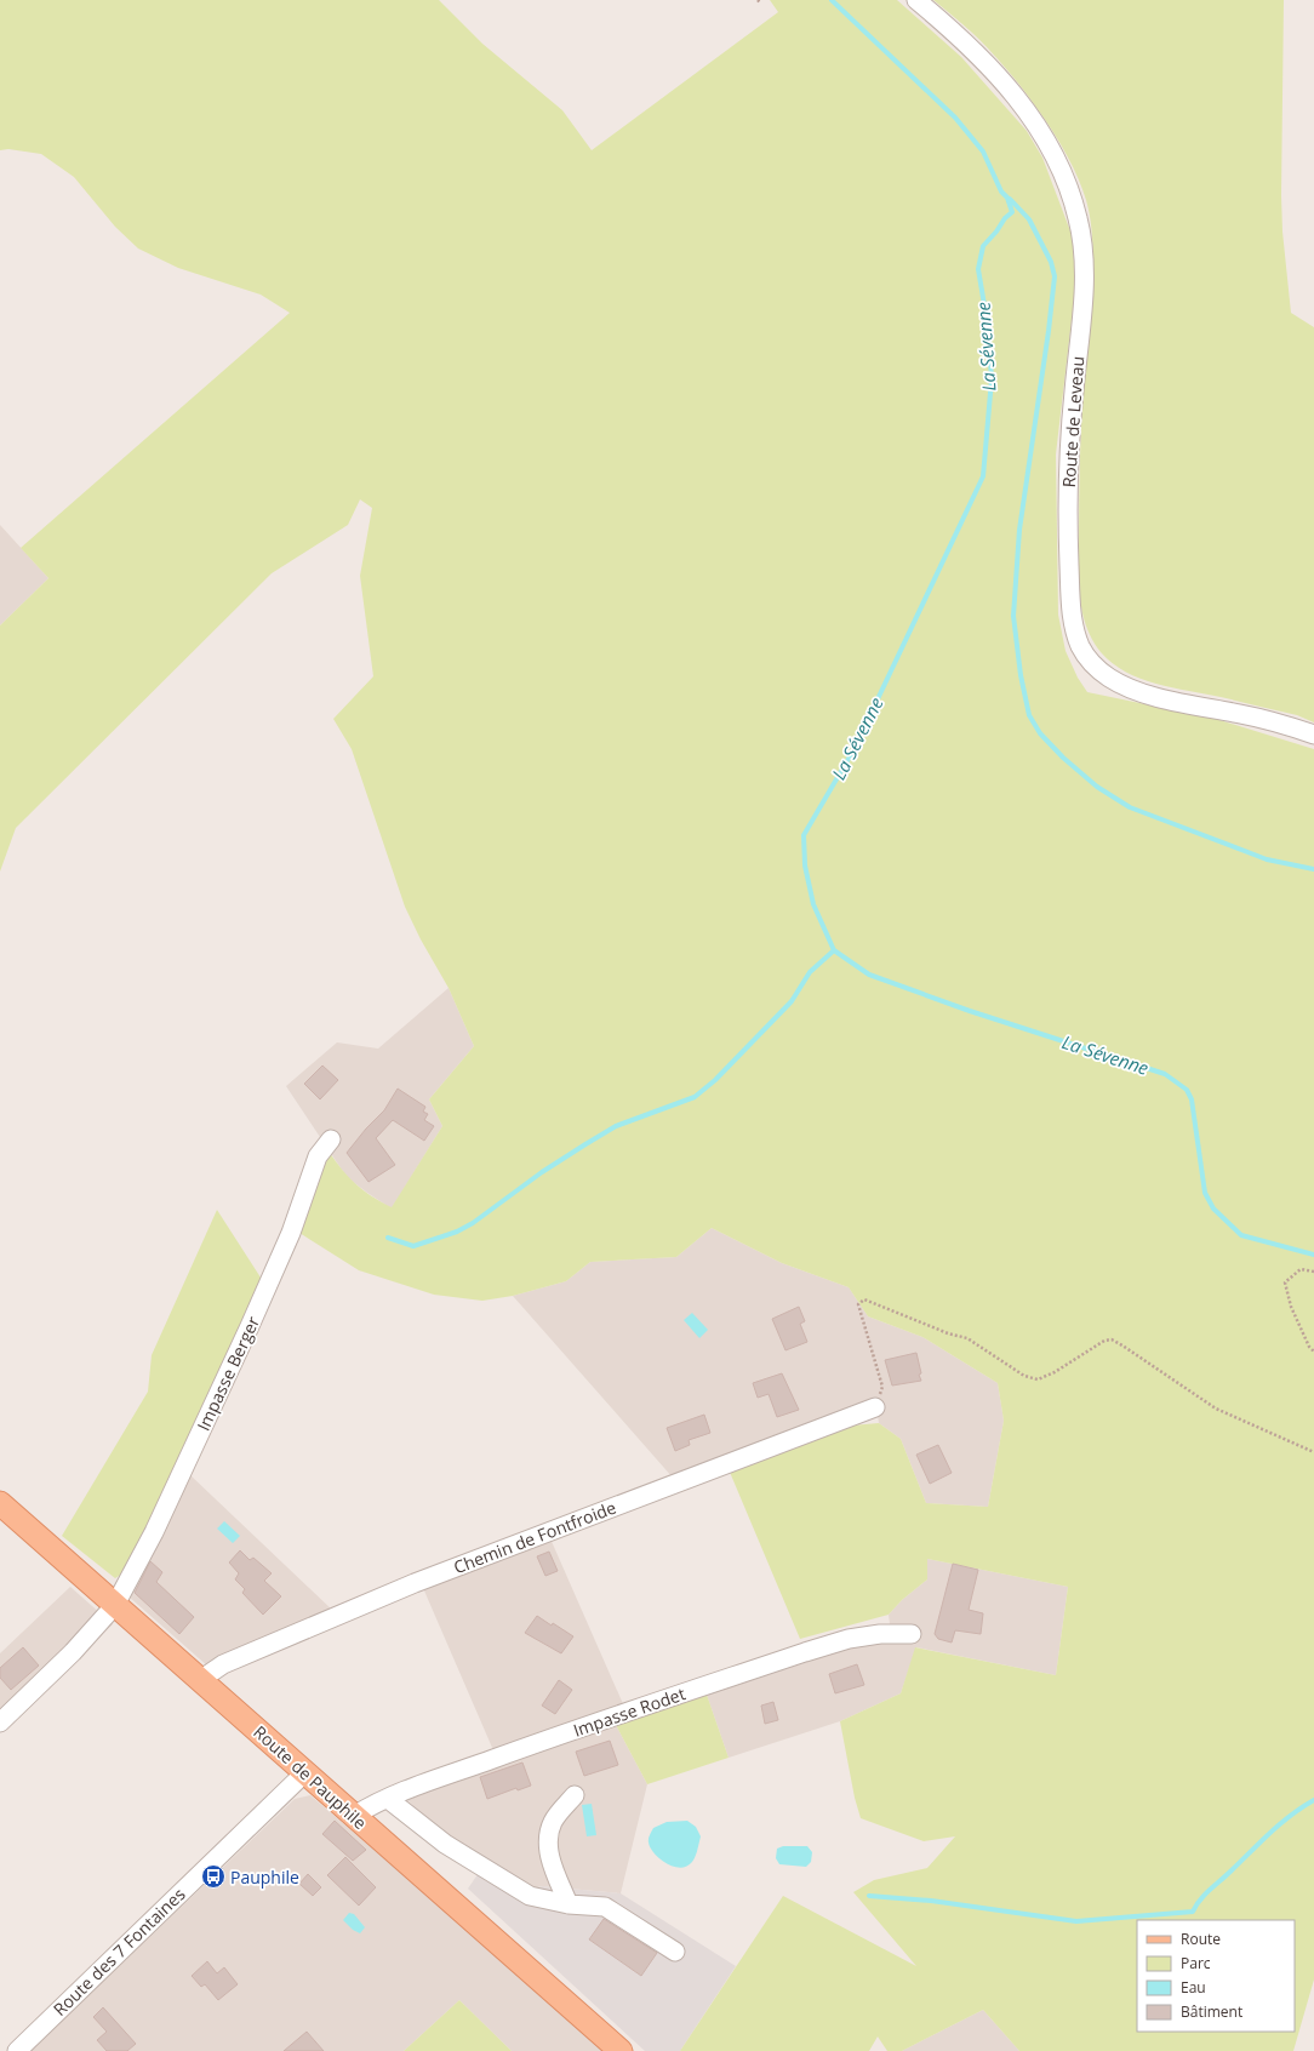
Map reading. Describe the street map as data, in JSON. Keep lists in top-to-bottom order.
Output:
{
  "streets": {
    "main road": ["Route de Pauphile"],
    "street": [
      "Route de Leveau",
      "Impasse Berger",
      "Chemin de Fontfroide",
      "Impasse Rodet",
      "Route des 7 Fontaines"
    ]
  },
  "crossings": [
    ["Impasse Berger", "Route de Pauphile"],
    ["Chemin de Fontfroide", "Route de Pauphile"],
    ["Impasse Rodet", "Route de Pauphile"],
    ["Route de Pauphile", "Route des 7 Fontaines"]
  ],
  "water": ["La Sévenne"],
  "places": {
    "bus stop": ["Pauphile"]
  },
  "legend": [
    "Route",
    "Parc",
    "Eau",
    "Bâtiment"
  ]
}
